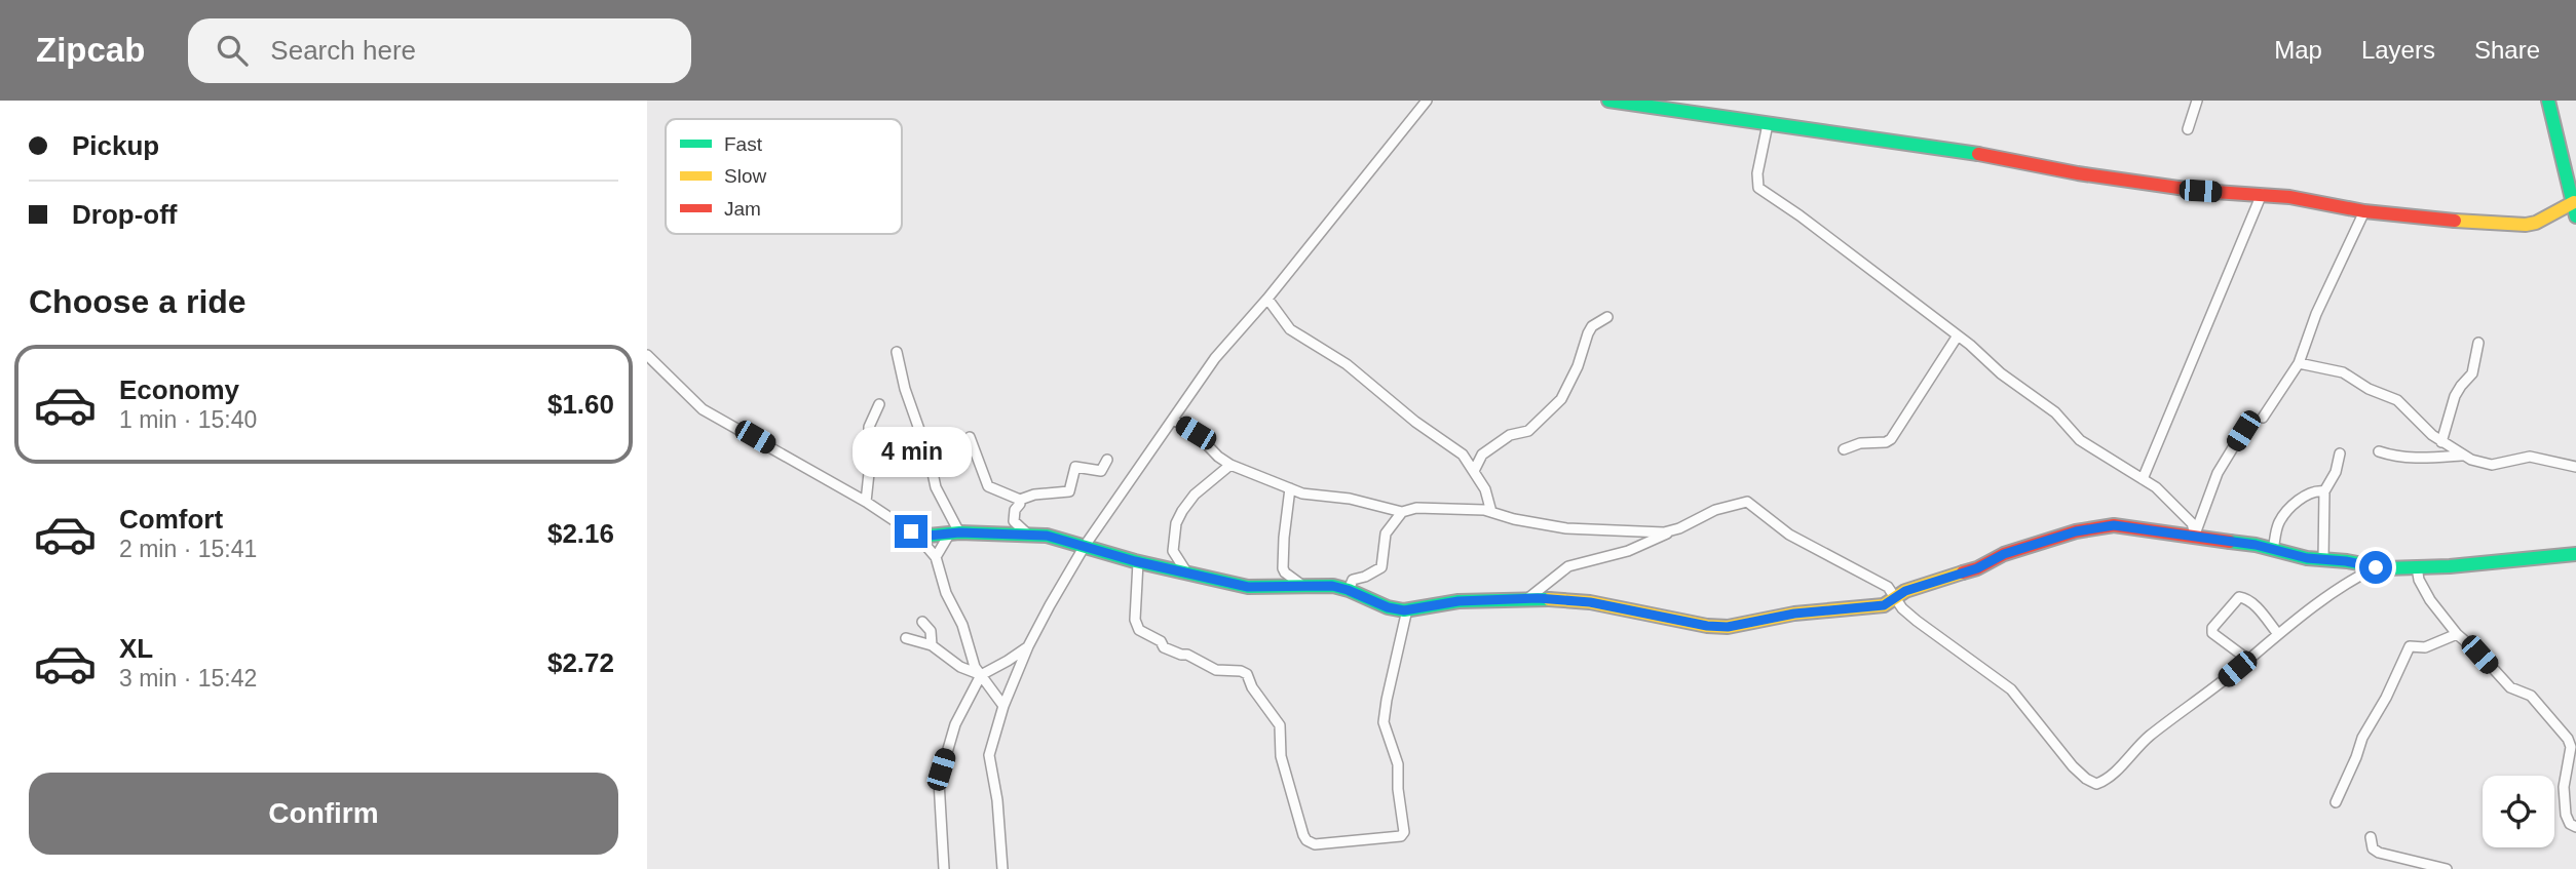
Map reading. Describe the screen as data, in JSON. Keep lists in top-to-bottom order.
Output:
{
  "legend": ["Fast", "Slow", "Jam"],
  "page": {
    "header": "Zipcab",
    "search": "Search here",
    "nav": ["Map", "Layers", "Share"],
    "banner": ["Pickup", "Drop-off"],
    "heading": "Choose a ride",
    "list": [
      {
        "name": "Economy",
        "note": "1 min · 15:40",
        "value": "$1.60"
      },
      {
        "name": "Comfort",
        "note": "2 min · 15:41",
        "value": "$2.16"
      },
      {
        "name": "XL",
        "note": "3 min · 15:42",
        "value": "$2.72"
      }
    ],
    "bubble": "4 min",
    "buttons": "Confirm"
  }
}
